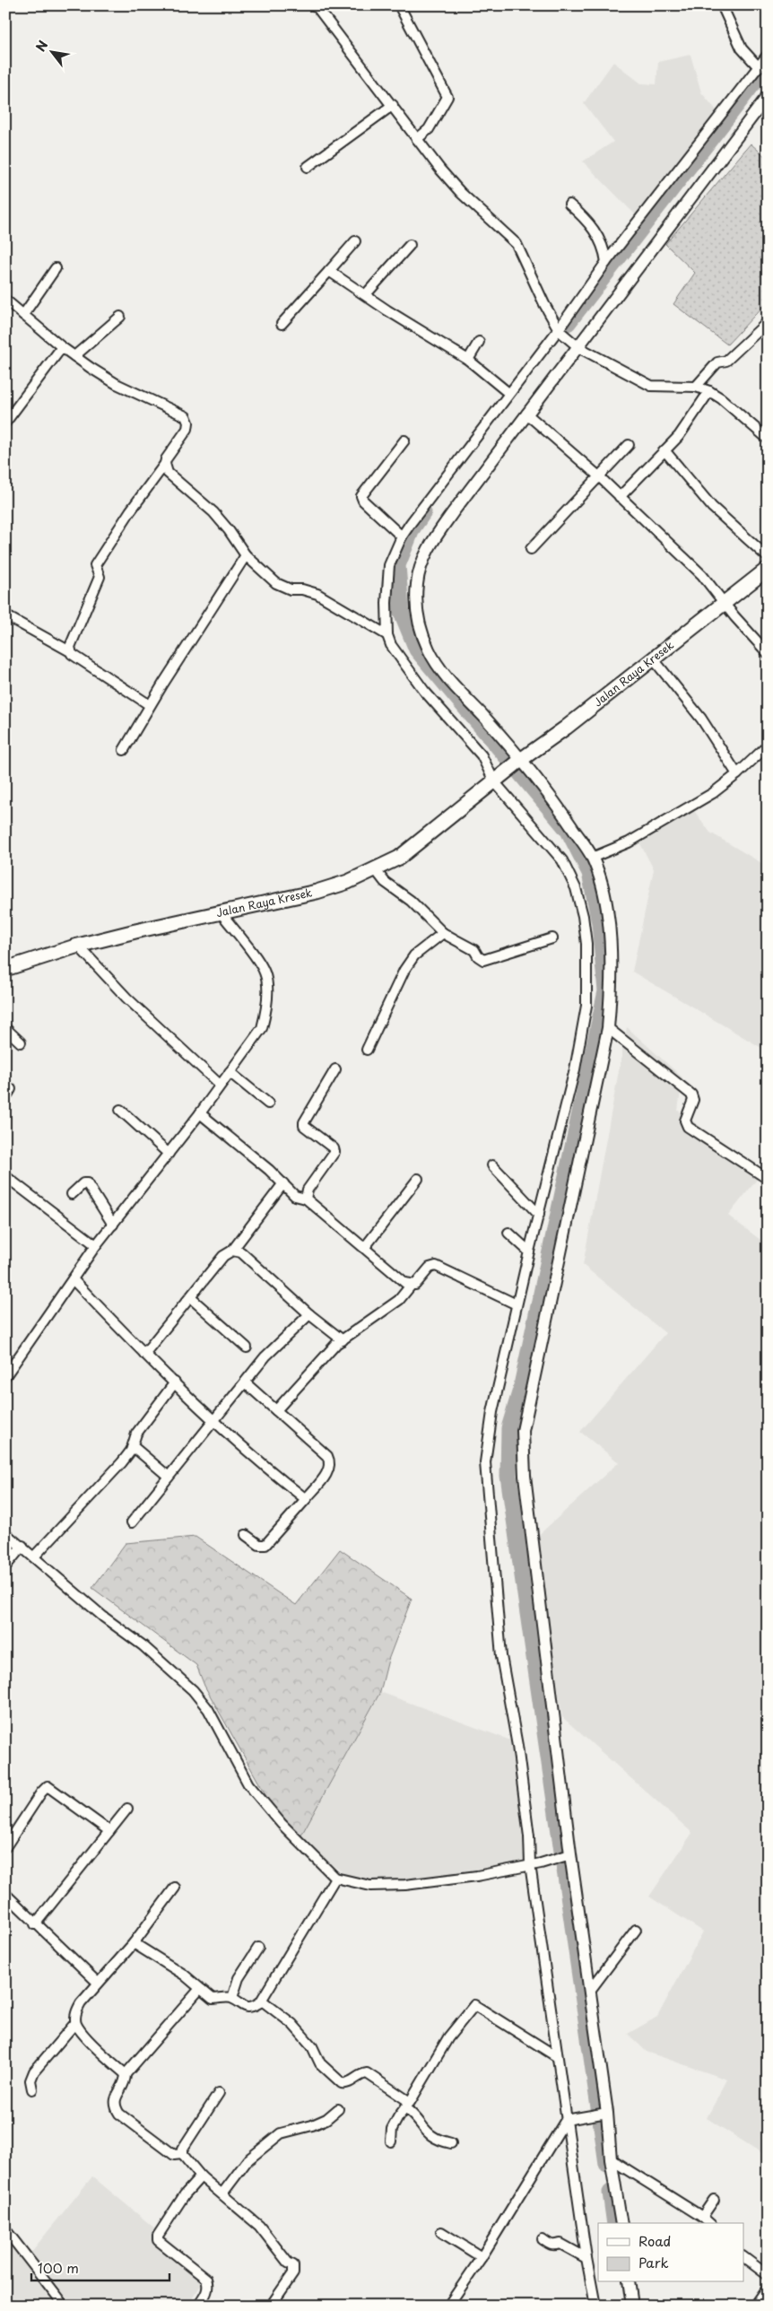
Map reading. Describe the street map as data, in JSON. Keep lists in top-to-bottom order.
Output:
{
  "streets": {
    "main road": ["Jalan Raya Kresek"]
  },
  "legend": ["Road", "Park"],
  "scale_bar": "100 m",
  "north": "top left"
}
